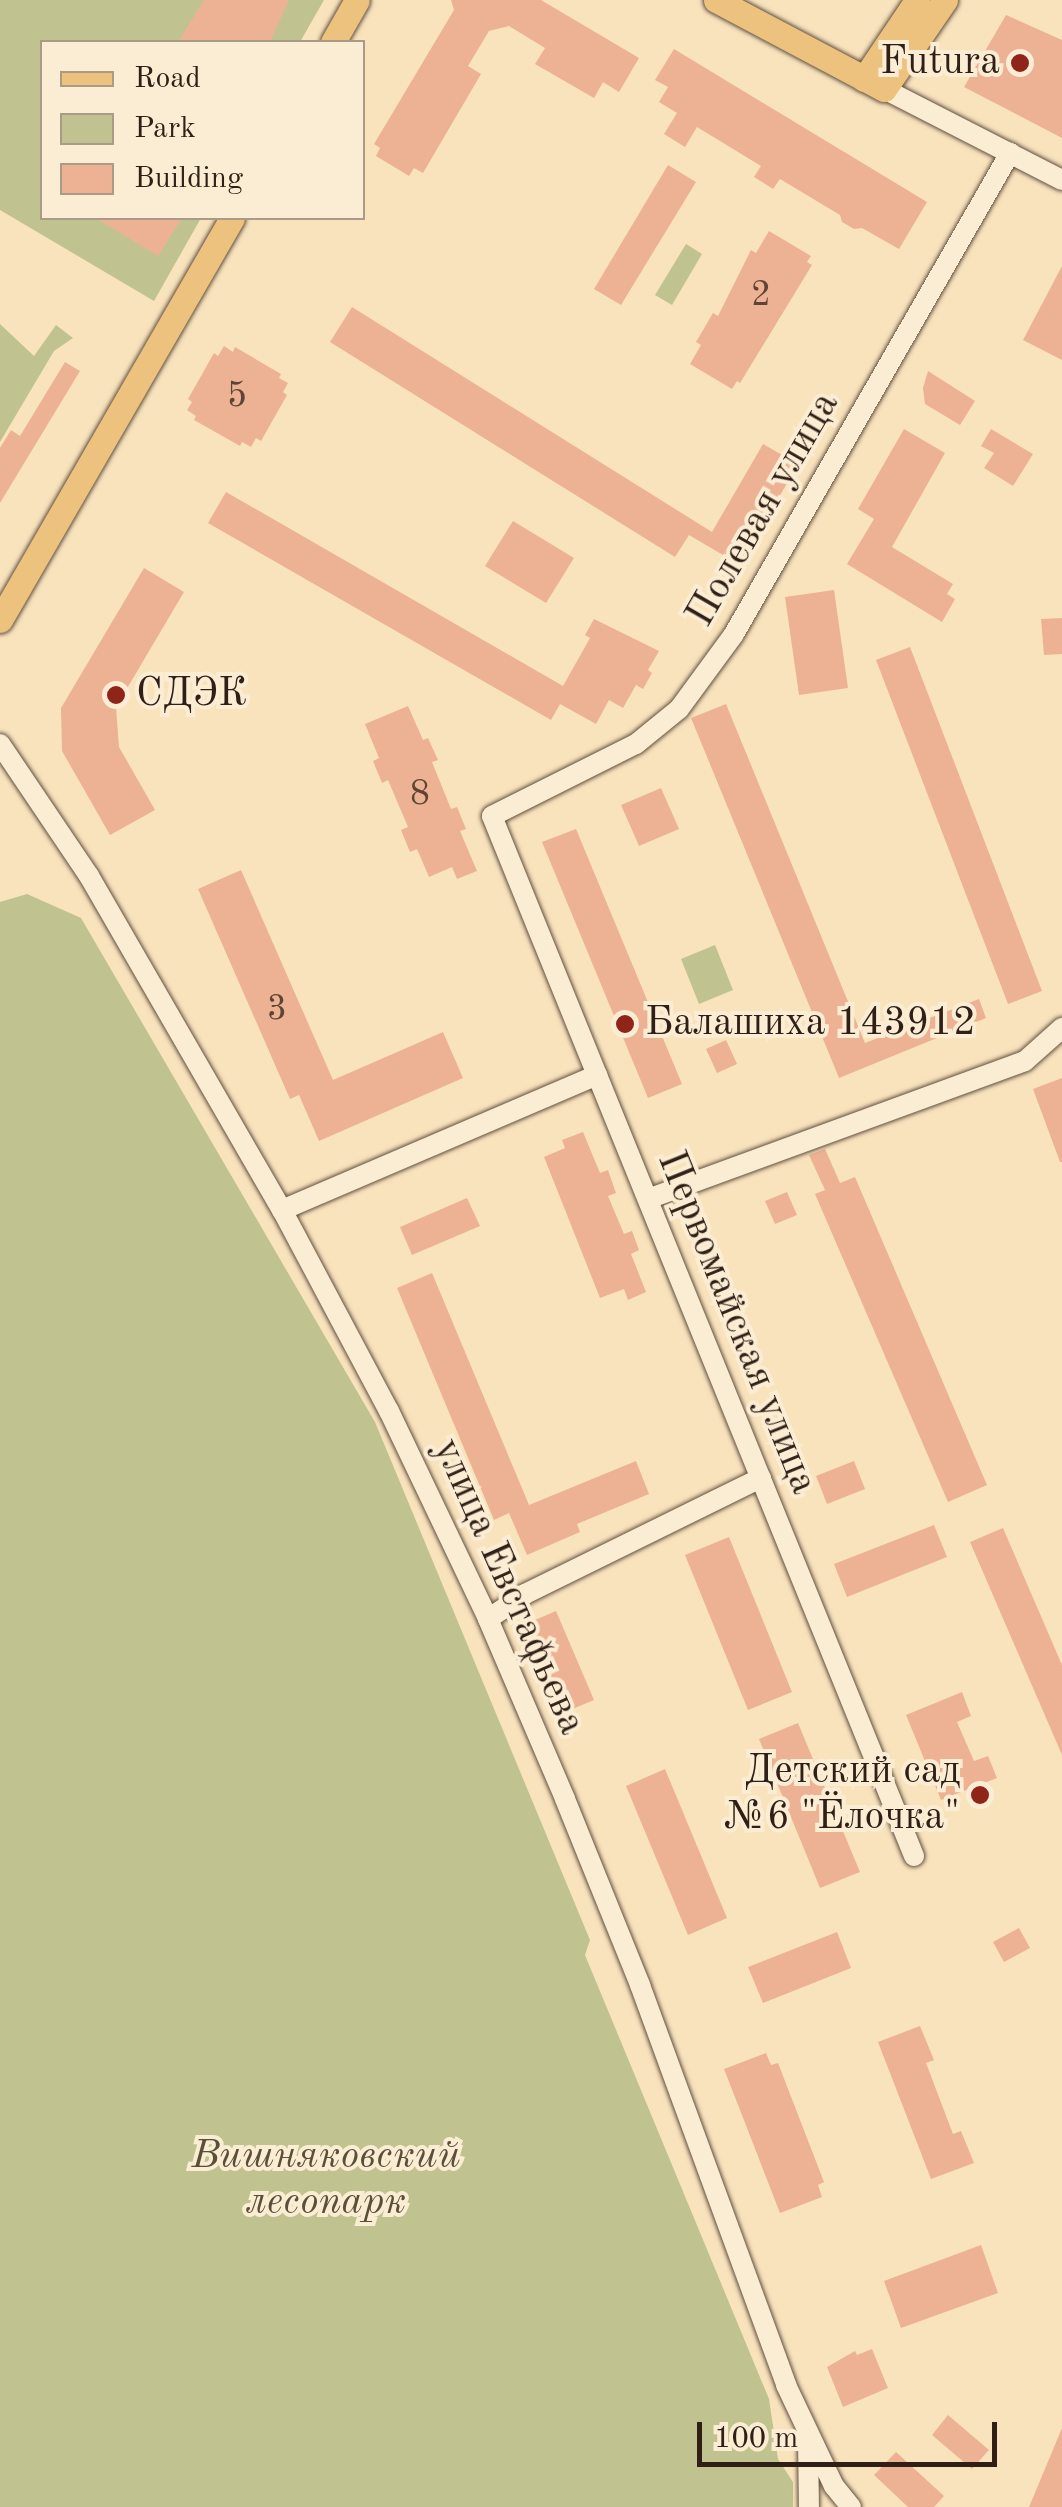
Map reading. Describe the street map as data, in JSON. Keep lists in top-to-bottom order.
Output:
{
  "streets": {
    "street": ["Полевая улица", "Первомайская улица", "улица Евстафьева"]
  },
  "crossings": [
    ["Полевая улица", "Первомайская улица"]
  ],
  "parks": ["Вишняковский лесопарк"],
  "places": [
    "Futura",
    "СДЭК",
    "Балашиха 143912",
    "Детский сад №6 \"Ёлочка\""
  ],
  "house_numbers": [
    "2",
    "5",
    "8",
    "3"
  ],
  "legend": ["Road", "Park", "Building"],
  "scale_bar": "100 m"
}
